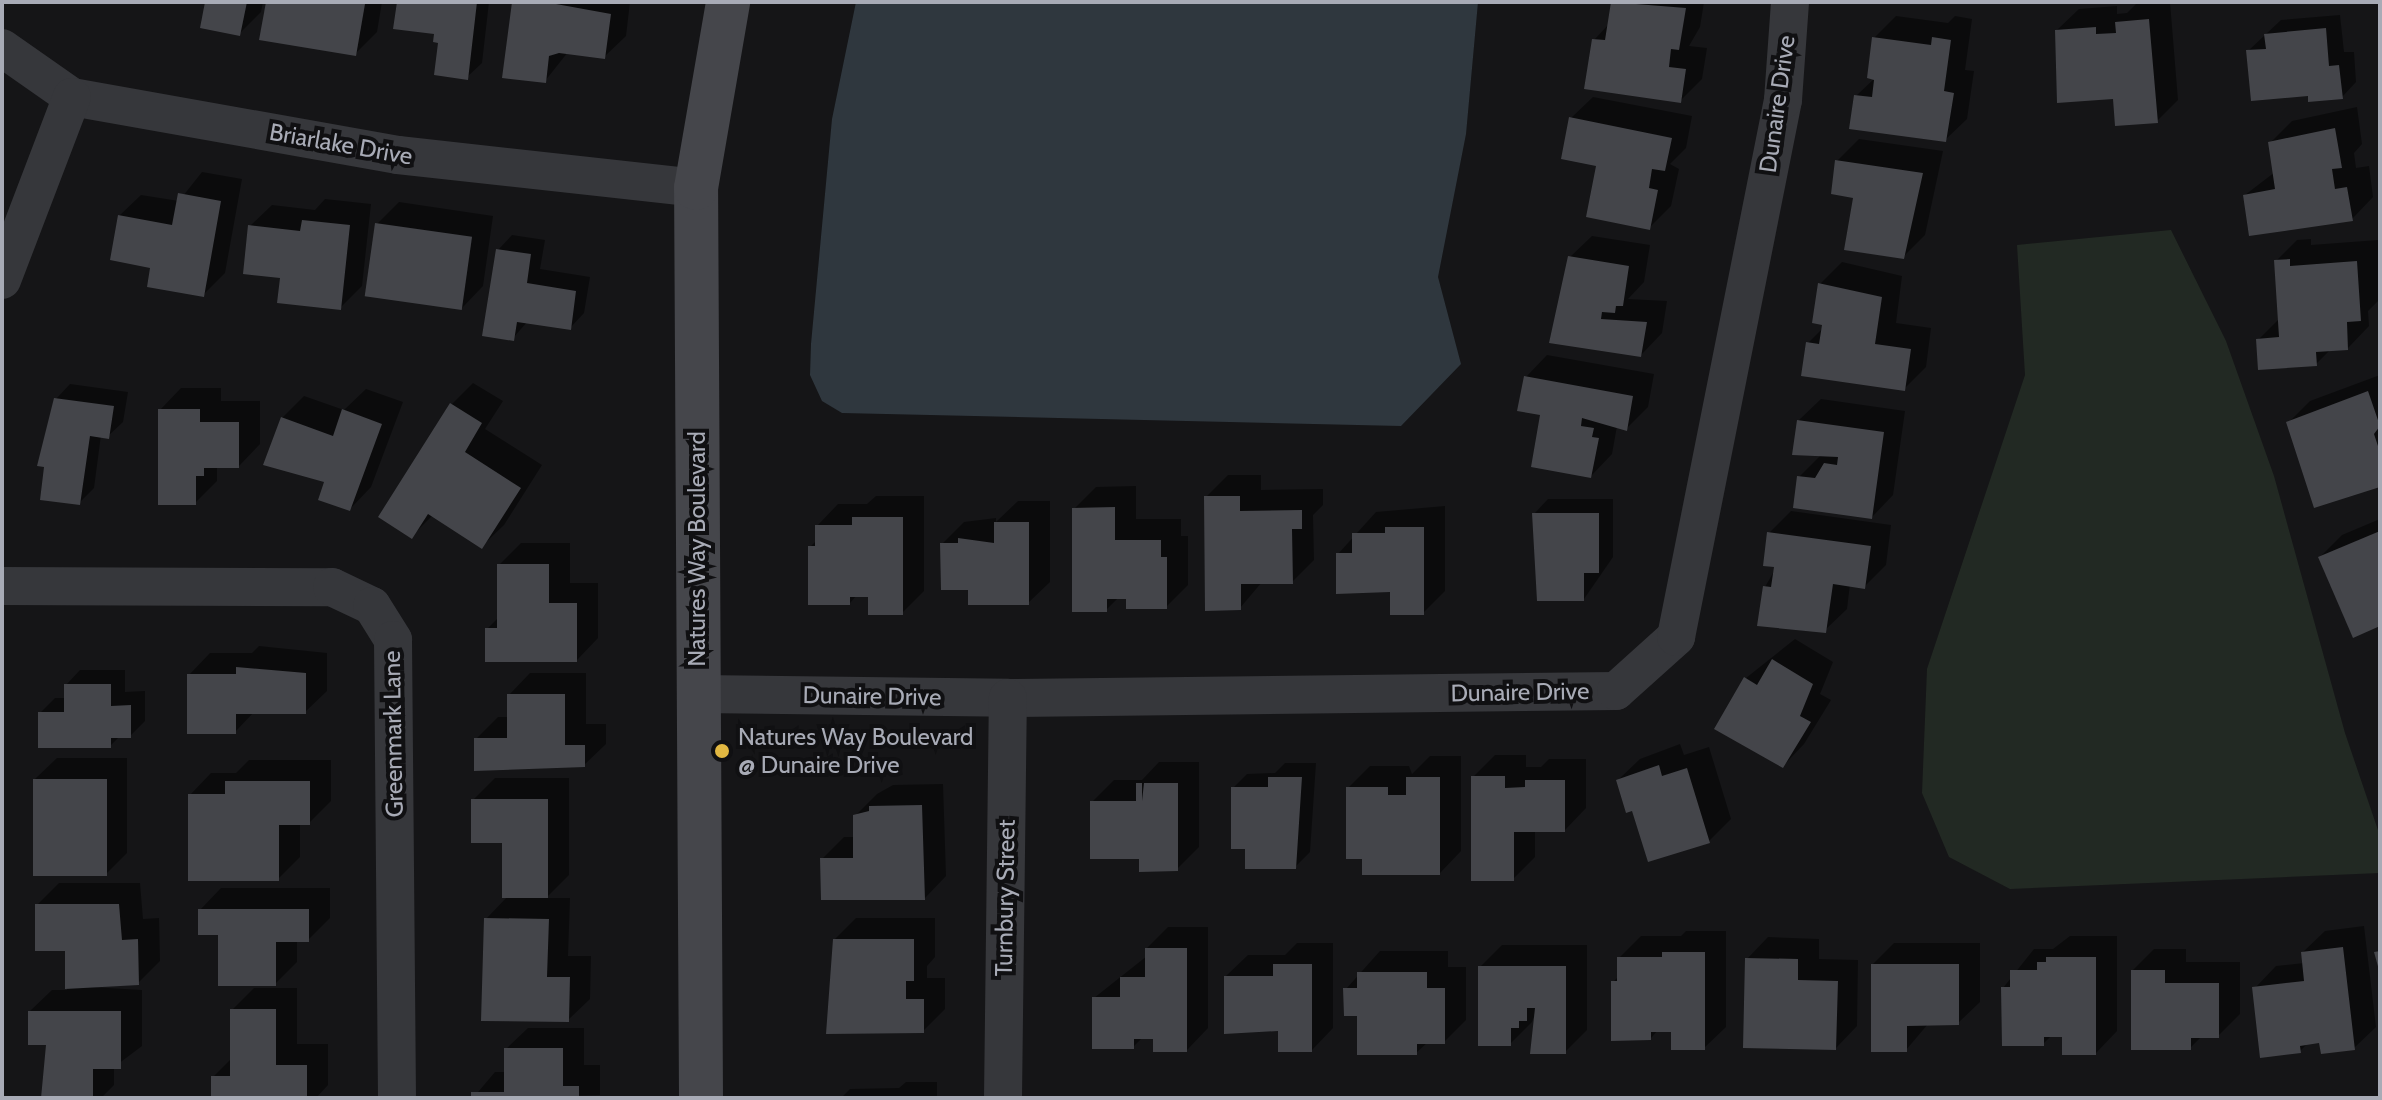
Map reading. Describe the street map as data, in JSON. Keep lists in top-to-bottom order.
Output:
{
  "streets": {
    "street": [
      "Dunaire Drive",
      "Briarlake Drive",
      "Natures Way Boulevard",
      "Greenmark Lane",
      "Turnbury Street"
    ]
  },
  "crossings": [
    ["Dunaire Drive", "Natures Way Boulevard"],
    ["Dunaire Drive", "Turnbury Street"],
    ["Briarlake Drive", "Natures Way Boulevard"]
  ],
  "places": ["Natures Way Boulevard @ Dunaire Drive"]
}
